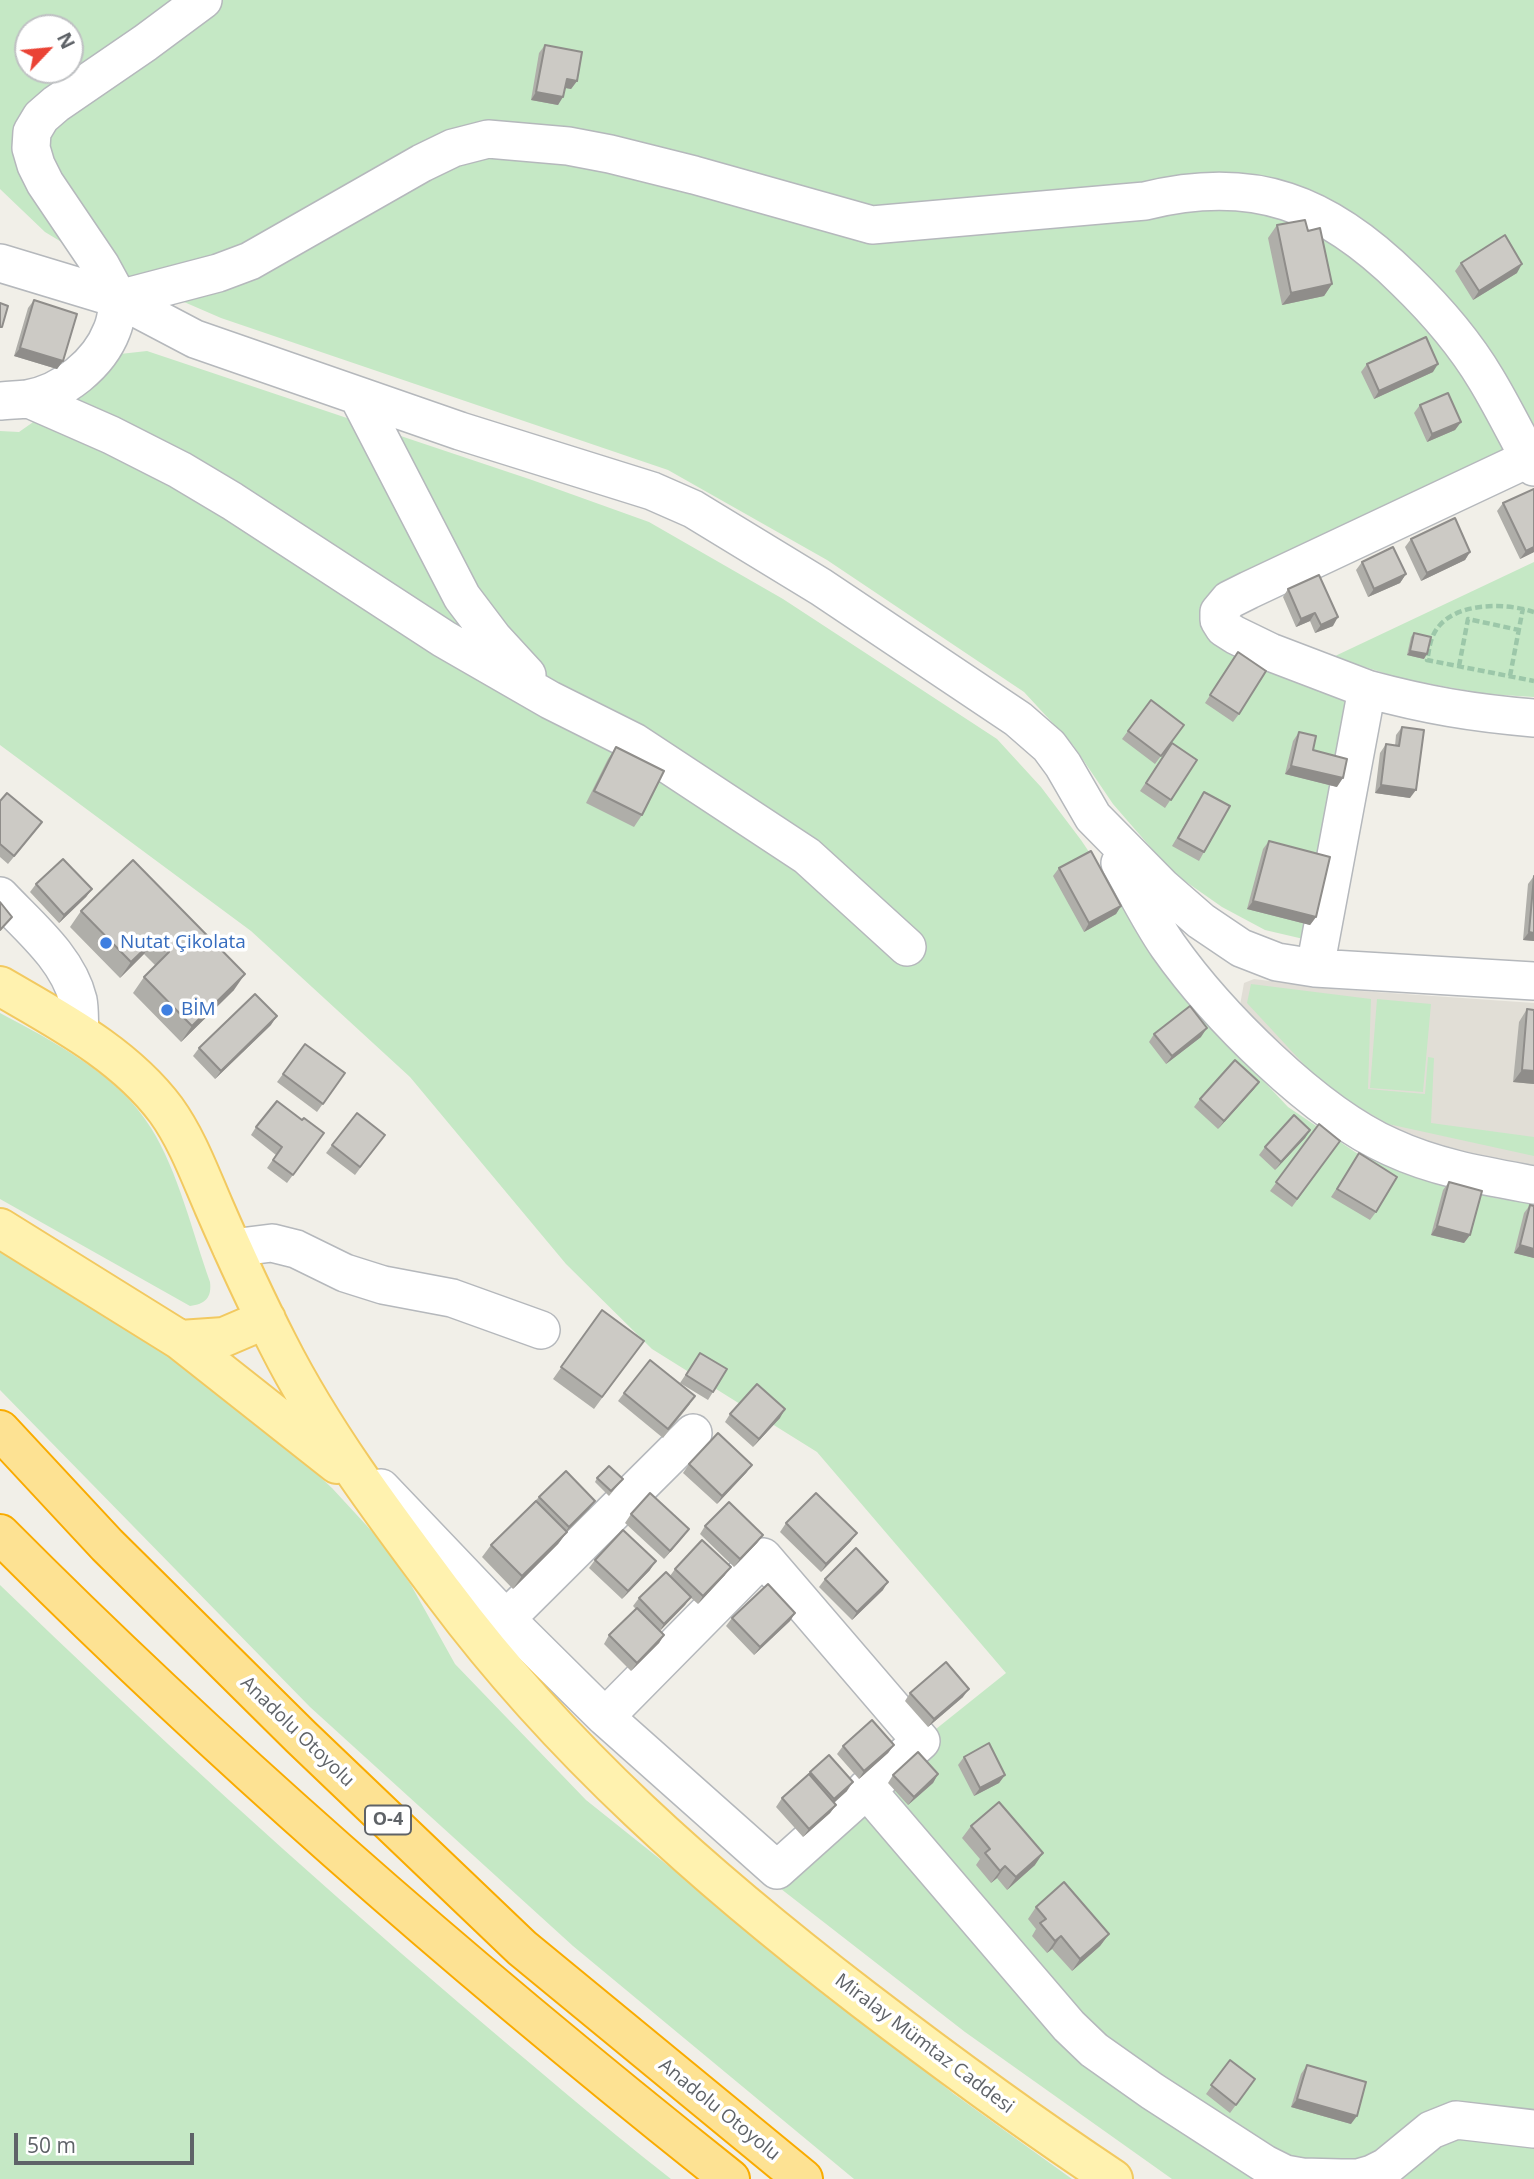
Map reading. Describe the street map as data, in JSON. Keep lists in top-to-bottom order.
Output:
{
  "streets": {
    "highway": ["Anadolu Otoyolu", "O-4"],
    "main road": ["Miralay Mümtaz Caddesi"]
  },
  "places": ["Nutat Çikolata", "BİM"],
  "scale_bar": "50 m",
  "north": "top right"
}
